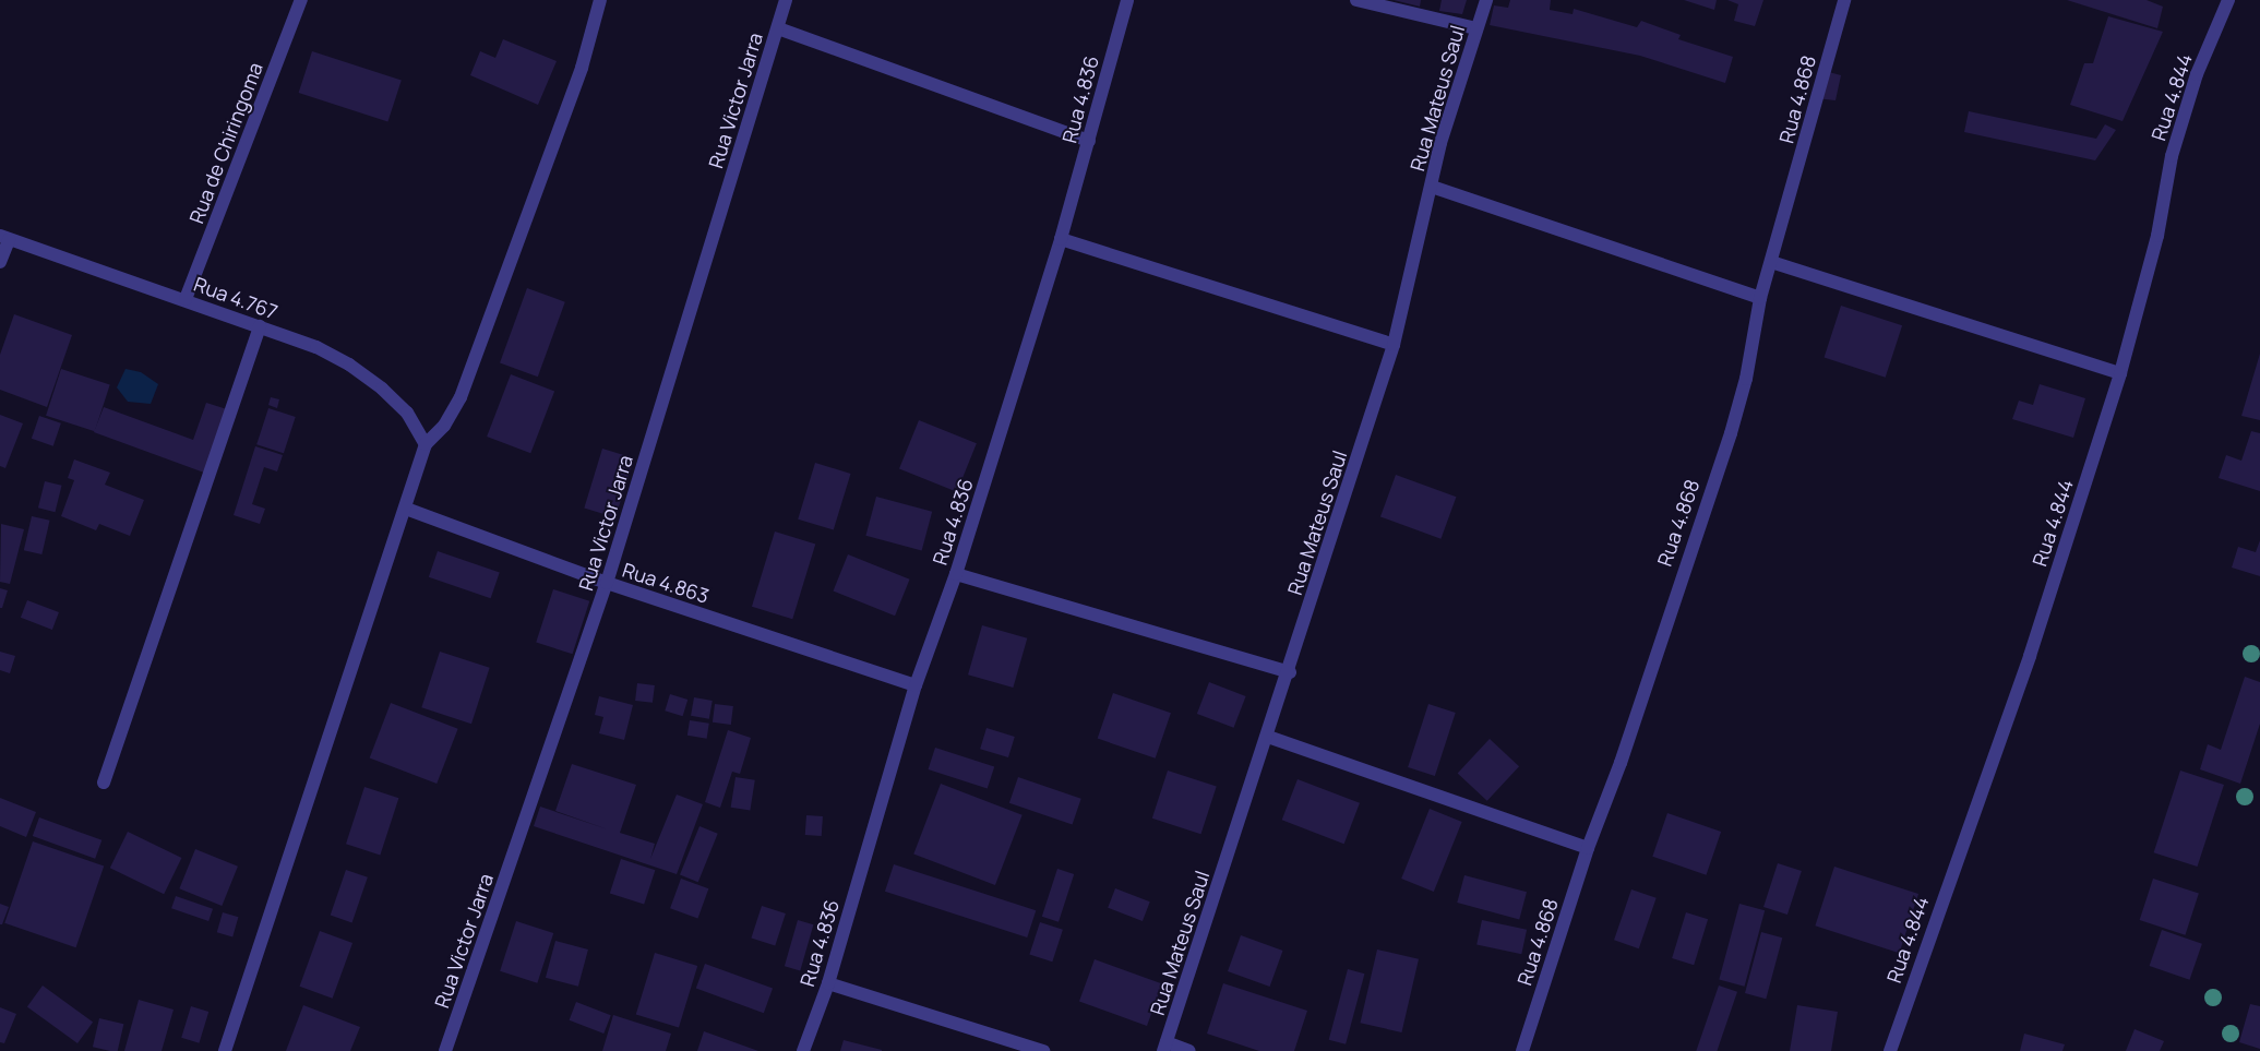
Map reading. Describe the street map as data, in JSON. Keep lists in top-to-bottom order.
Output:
{
  "streets": {
    "street": [
      "Rua 4.844",
      "Rua Mateus Saul",
      "Rua 4.836",
      "Rua 4.868",
      "Rua Victor Jarra",
      "Rua de Chiringoma",
      "Rua 4.767",
      "Rua 4.863"
    ]
  },
  "crossings": [
    ["Rua 4.836", "Rua 4.863"],
    ["Rua Victor Jarra", "Rua 4.863"],
    ["Rua de Chiringoma", "Rua 4.767"]
  ]
}
